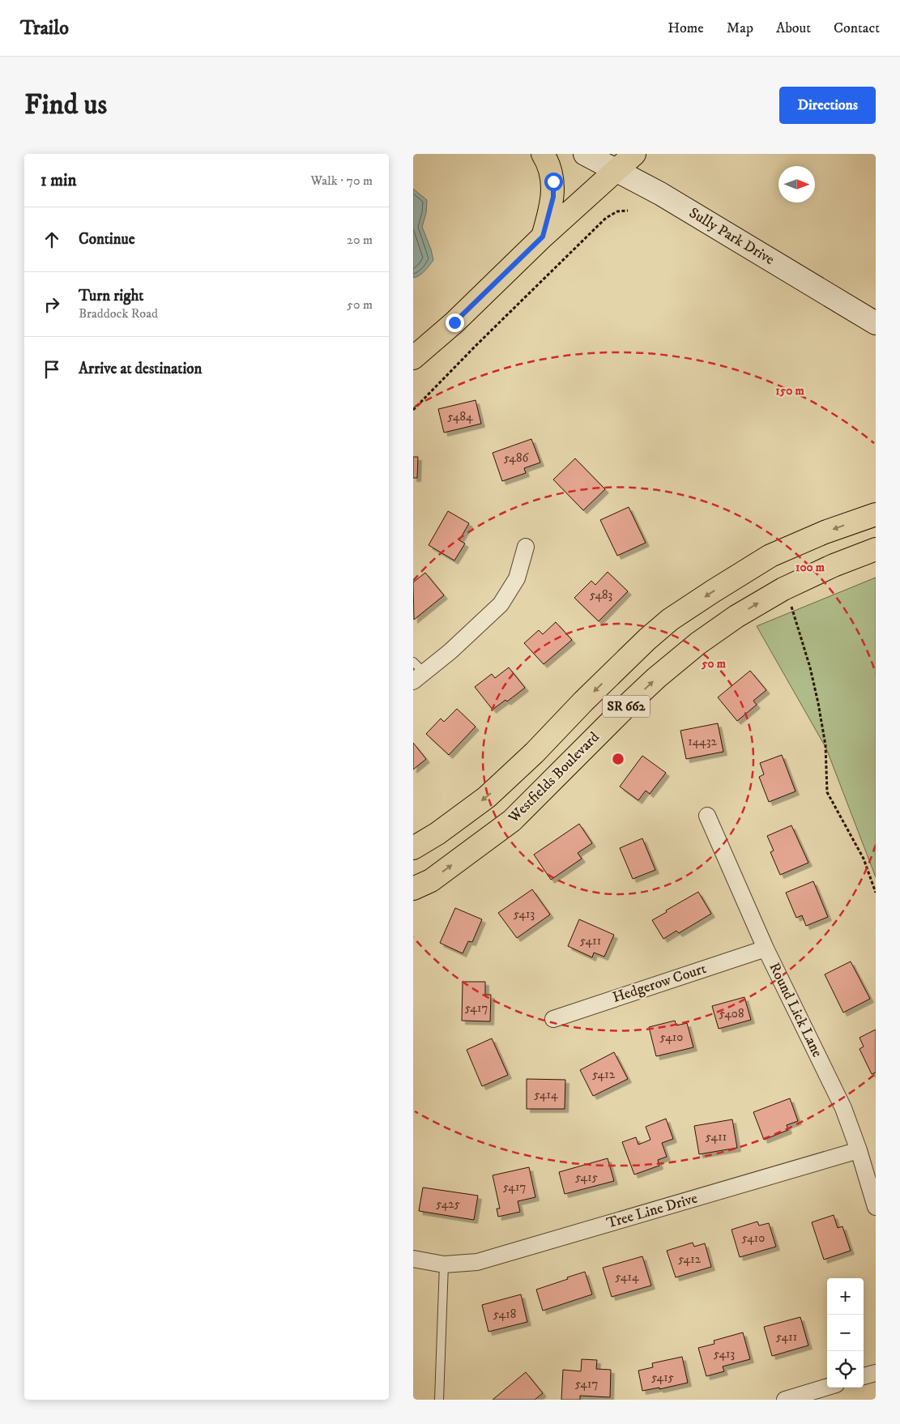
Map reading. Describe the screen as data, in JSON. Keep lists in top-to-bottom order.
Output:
{
  "streets": {
    "main road": ["Sully Park Drive", "SR 662", "Westfields Boulevard"],
    "street": ["Hedgerow Court", "Round Lick Lane", "Tree Line Drive"]
  },
  "crossings": [
    ["Hedgerow Court", "Round Lick Lane"],
    ["Round Lick Lane", "Tree Line Drive"]
  ],
  "house_numbers": [
    "5484",
    "5486",
    "5483",
    "14432",
    "5413",
    "5411",
    "5417",
    "5408",
    "5410",
    "5412",
    "5414",
    "5411",
    "5415",
    "5417",
    "5425",
    "5410",
    "5412",
    "5414",
    "5418",
    "5411",
    "5413",
    "5415",
    "5417"
  ],
  "north": "right",
  "page": {
    "header": "Trailo",
    "nav": [
      "Home",
      "Map",
      "About",
      "Contact"
    ],
    "buttons": "Directions",
    "title": "Find us",
    "heading": ["1 min", "Walk · 70 m"],
    "list": [
      ["Continue", "20 m"],
      ["Turn right", "Braddock Road", "50 m"],
      "Arrive at destination"
    ],
    "map_buttons": ["+", "−"]
  },
  "rings": ["150 m", "100 m", "50 m"]
}
